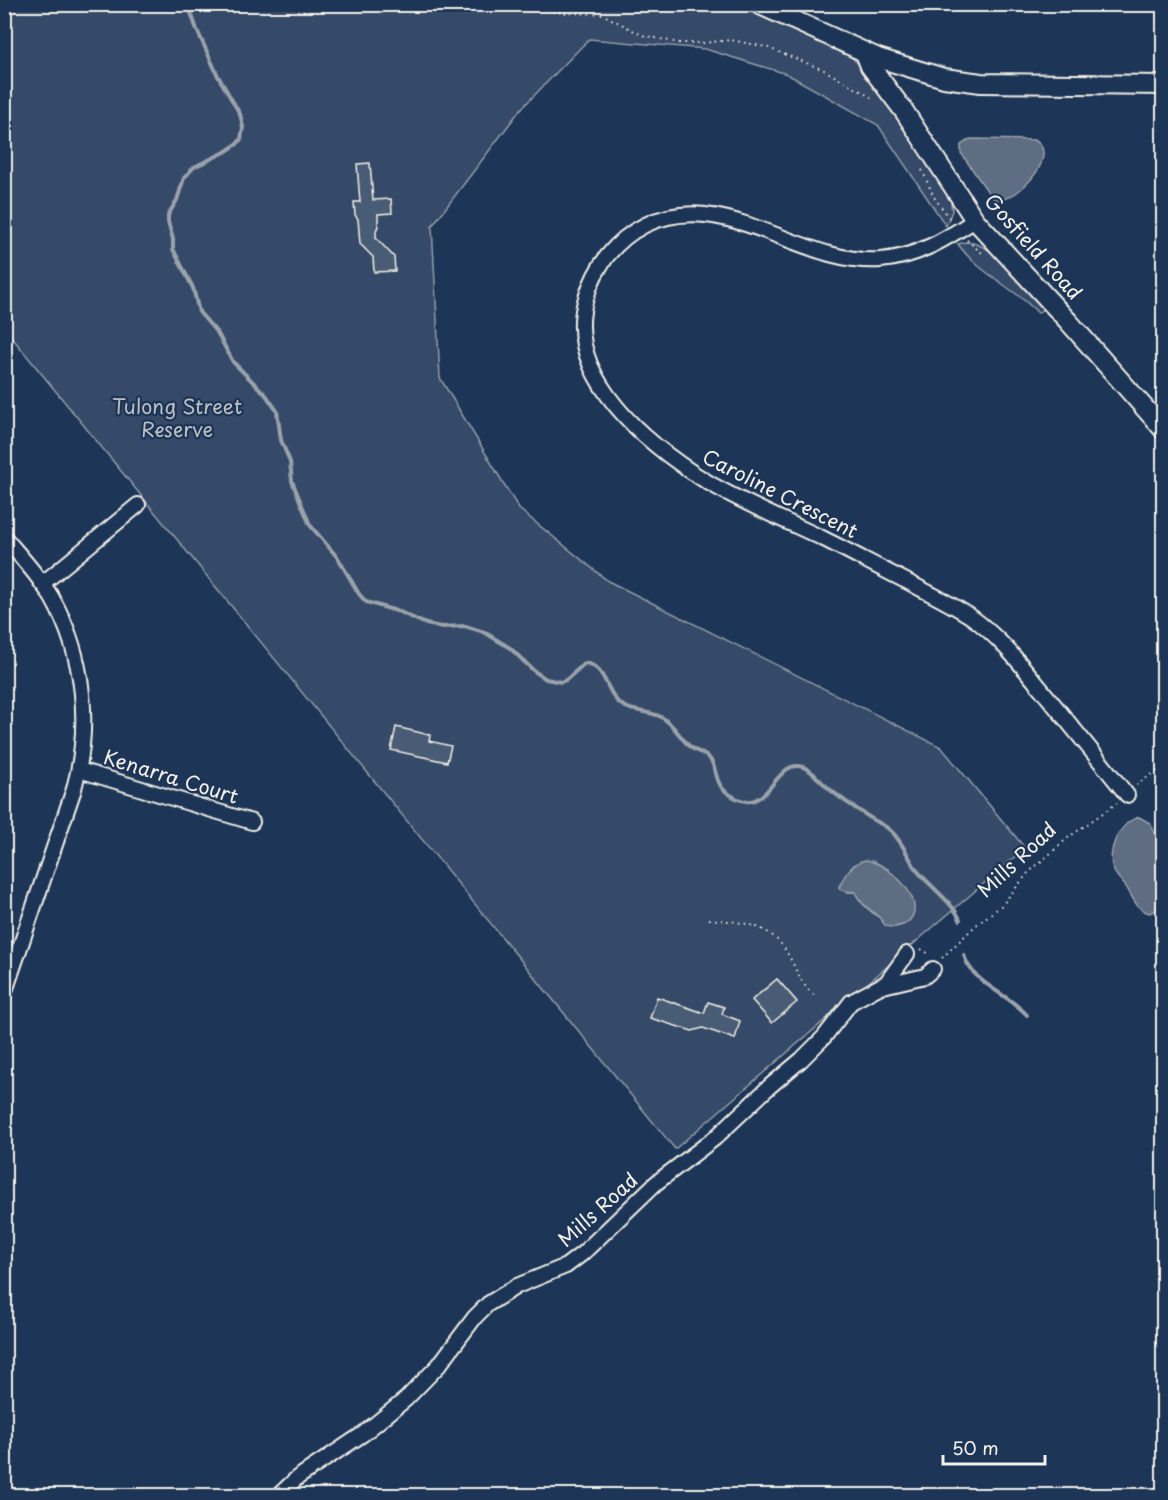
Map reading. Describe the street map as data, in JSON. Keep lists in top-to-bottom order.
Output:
{
  "streets": {
    "street": [
      "Gosfield Road",
      "Caroline Crescent",
      "Kenarra Court",
      "Mills Road"
    ]
  },
  "crossings": [
    ["Gosfield Road", "Caroline Crescent"],
    ["Caroline Crescent", "Mills Road"]
  ],
  "parks": ["Tulong Street Reserve"],
  "scale_bar": "50 m"
}
